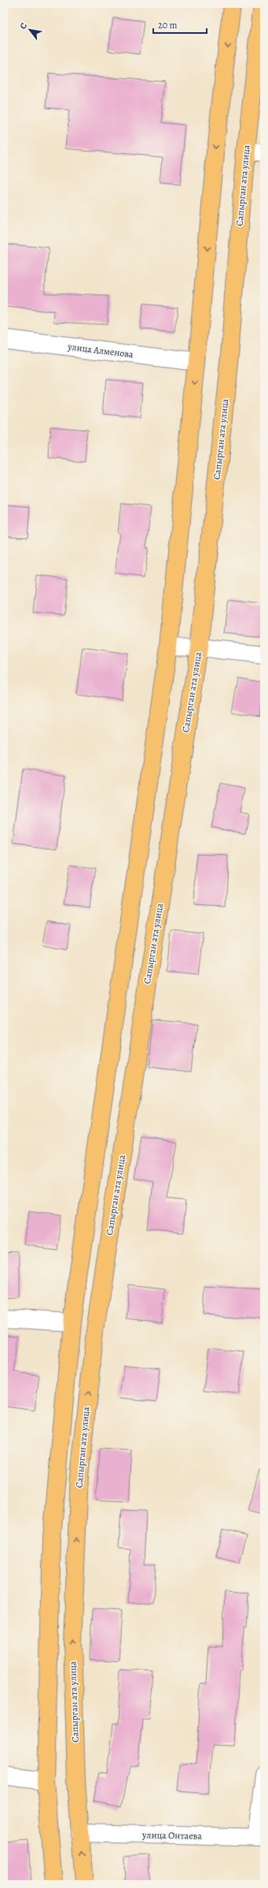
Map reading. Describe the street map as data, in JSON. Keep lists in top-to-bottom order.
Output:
{
  "streets": {
    "main road": ["Сапырган ата улица"],
    "street": ["улица Алменова", "улица Онтаева"]
  },
  "crossings": [
    ["Сапырган ата улица", "улица Онтаева"]
  ],
  "scale_bar": "20 m",
  "north": "top left"
}
